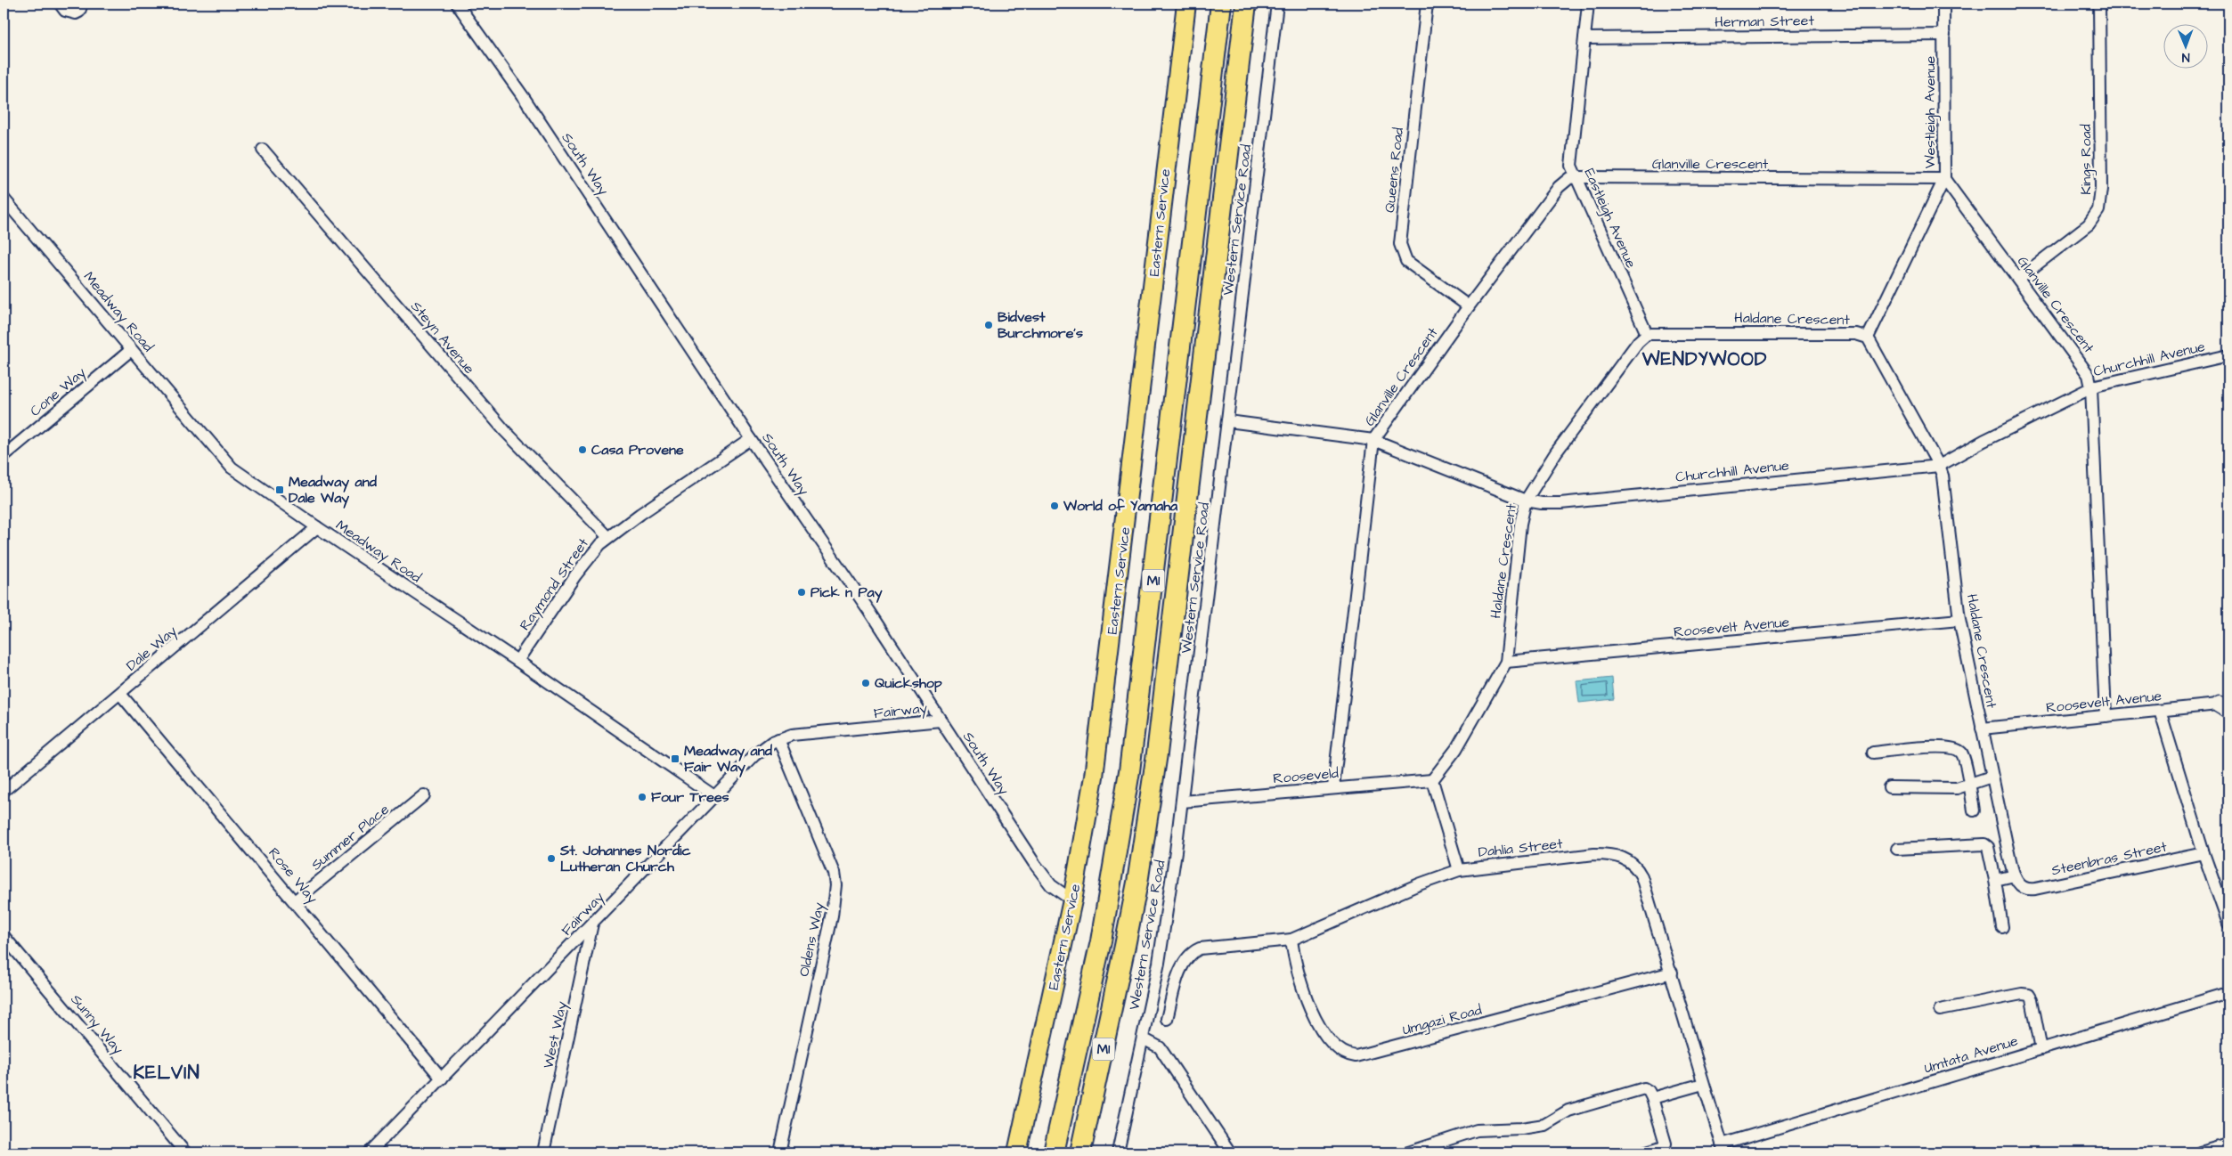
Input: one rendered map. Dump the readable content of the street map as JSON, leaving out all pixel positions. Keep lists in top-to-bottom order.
{
  "streets": {
    "highway": ["M1"],
    "main road": ["Eastern Service"],
    "street": [
      "Herman Street",
      "Westleigh Avenue",
      "Kings Road",
      "South Way",
      "Glanville Crescent",
      "Queens Road",
      "Eastleigh Avenue",
      "Western Service Road",
      "Meadway Road",
      "Haldane Crescent",
      "Steyn Avenue",
      "Churchhill Avenue",
      "Cone Way",
      "Raymond Street",
      "Roosevelt Avenue",
      "Dale Way",
      "Fairway",
      "Rooseveld",
      "Summer Place",
      "Dahlia Street",
      "Steenbras Street",
      "Rose Way",
      "Oldens Way",
      "Umgazi Road",
      "Sunny Way",
      "West Way",
      "Umtata Avenue"
    ]
  },
  "crossings": [
    ["Herman Street", "Westleigh Avenue"],
    ["Herman Street", "Eastleigh Avenue"],
    ["Westleigh Avenue", "Glanville Crescent"],
    ["Westleigh Avenue", "Haldane Crescent"],
    ["Kings Road", "Glanville Crescent"],
    ["South Way", "Eastern Service"],
    ["South Way", "Raymond Street"],
    ["South Way", "Fairway"],
    ["Glanville Crescent", "Queens Road"],
    ["Glanville Crescent", "Eastleigh Avenue"],
    ["Glanville Crescent", "Churchhill Avenue"],
    ["Glanville Crescent", "Roosevelt Avenue"],
    ["Glanville Crescent", "Rooseveld"],
    ["Eastleigh Avenue", "Haldane Crescent"],
    ["Western Service Road", "Churchhill Avenue"],
    ["Western Service Road", "Rooseveld"],
    ["Meadway Road", "Cone Way"],
    ["Meadway Road", "Raymond Street"],
    ["Meadway Road", "Dale Way"],
    ["Meadway Road", "Fairway"],
    ["Haldane Crescent", "Churchhill Avenue"],
    ["Haldane Crescent", "Roosevelt Avenue"],
    ["Haldane Crescent", "Rooseveld"],
    ["Haldane Crescent", "Steenbras Street"],
    ["Steyn Avenue", "Raymond Street"],
    ["Dale Way", "Rose Way"],
    ["Fairway", "Rose Way"],
    ["Fairway", "Oldens Way"],
    ["Fairway", "West Way"],
    ["Summer Place", "Rose Way"],
    ["Dahlia Street", "Umgazi Road"],
    ["Dahlia Street", "Umtata Avenue"]
  ],
  "districts": ["WENDYWOOD", "KELVIN"],
  "places": {
    "other": [
      "Bidvest Burchmore's",
      "Casa Provene",
      "World of Yamaha",
      "Pick n Pay",
      "Quickshop",
      "Four Trees",
      "St. Johannes Nordic Lutheran Church"
    ],
    "transit": ["Meadway and Dale Way", "Meadway and Fair Way"]
  },
  "north": "bottom"
}
